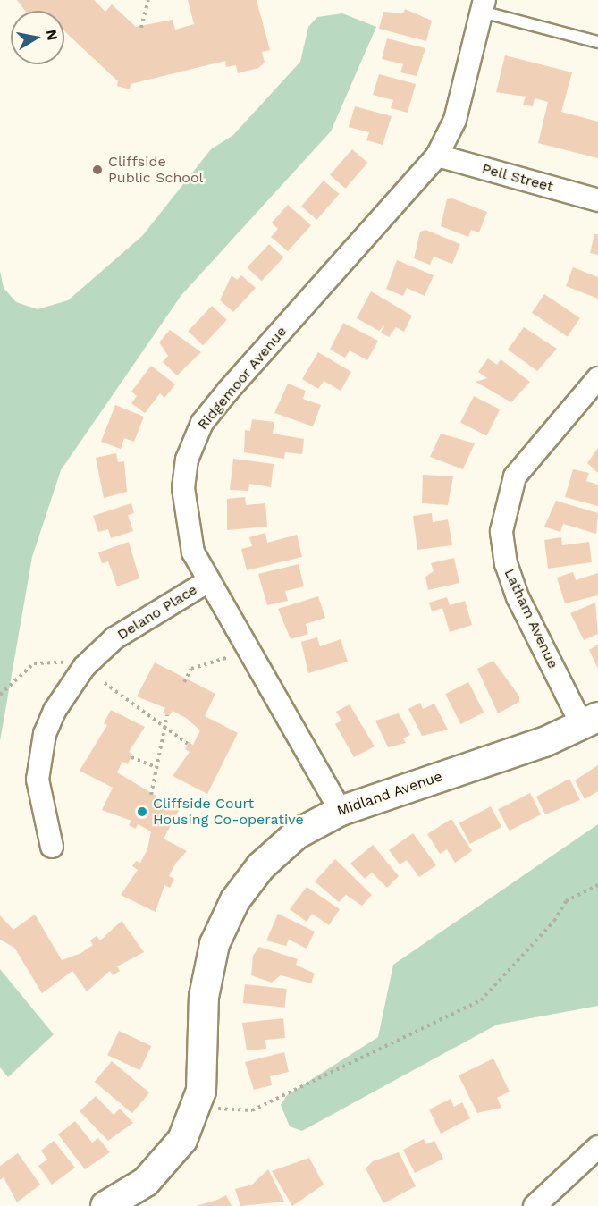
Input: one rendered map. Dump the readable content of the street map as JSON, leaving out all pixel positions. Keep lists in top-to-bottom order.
{
  "streets": {
    "street": [
      "Pell Street",
      "Ridgemoor Avenue",
      "Delano Place",
      "Latham Avenue",
      "Midland Avenue"
    ]
  },
  "crossings": [
    ["Pell Street", "Ridgemoor Avenue"],
    ["Ridgemoor Avenue", "Delano Place"],
    ["Ridgemoor Avenue", "Midland Avenue"],
    ["Latham Avenue", "Midland Avenue"]
  ],
  "places": ["Cliffside Public School", "Cliffside Court Housing Co-operative"],
  "north": "right"
}
